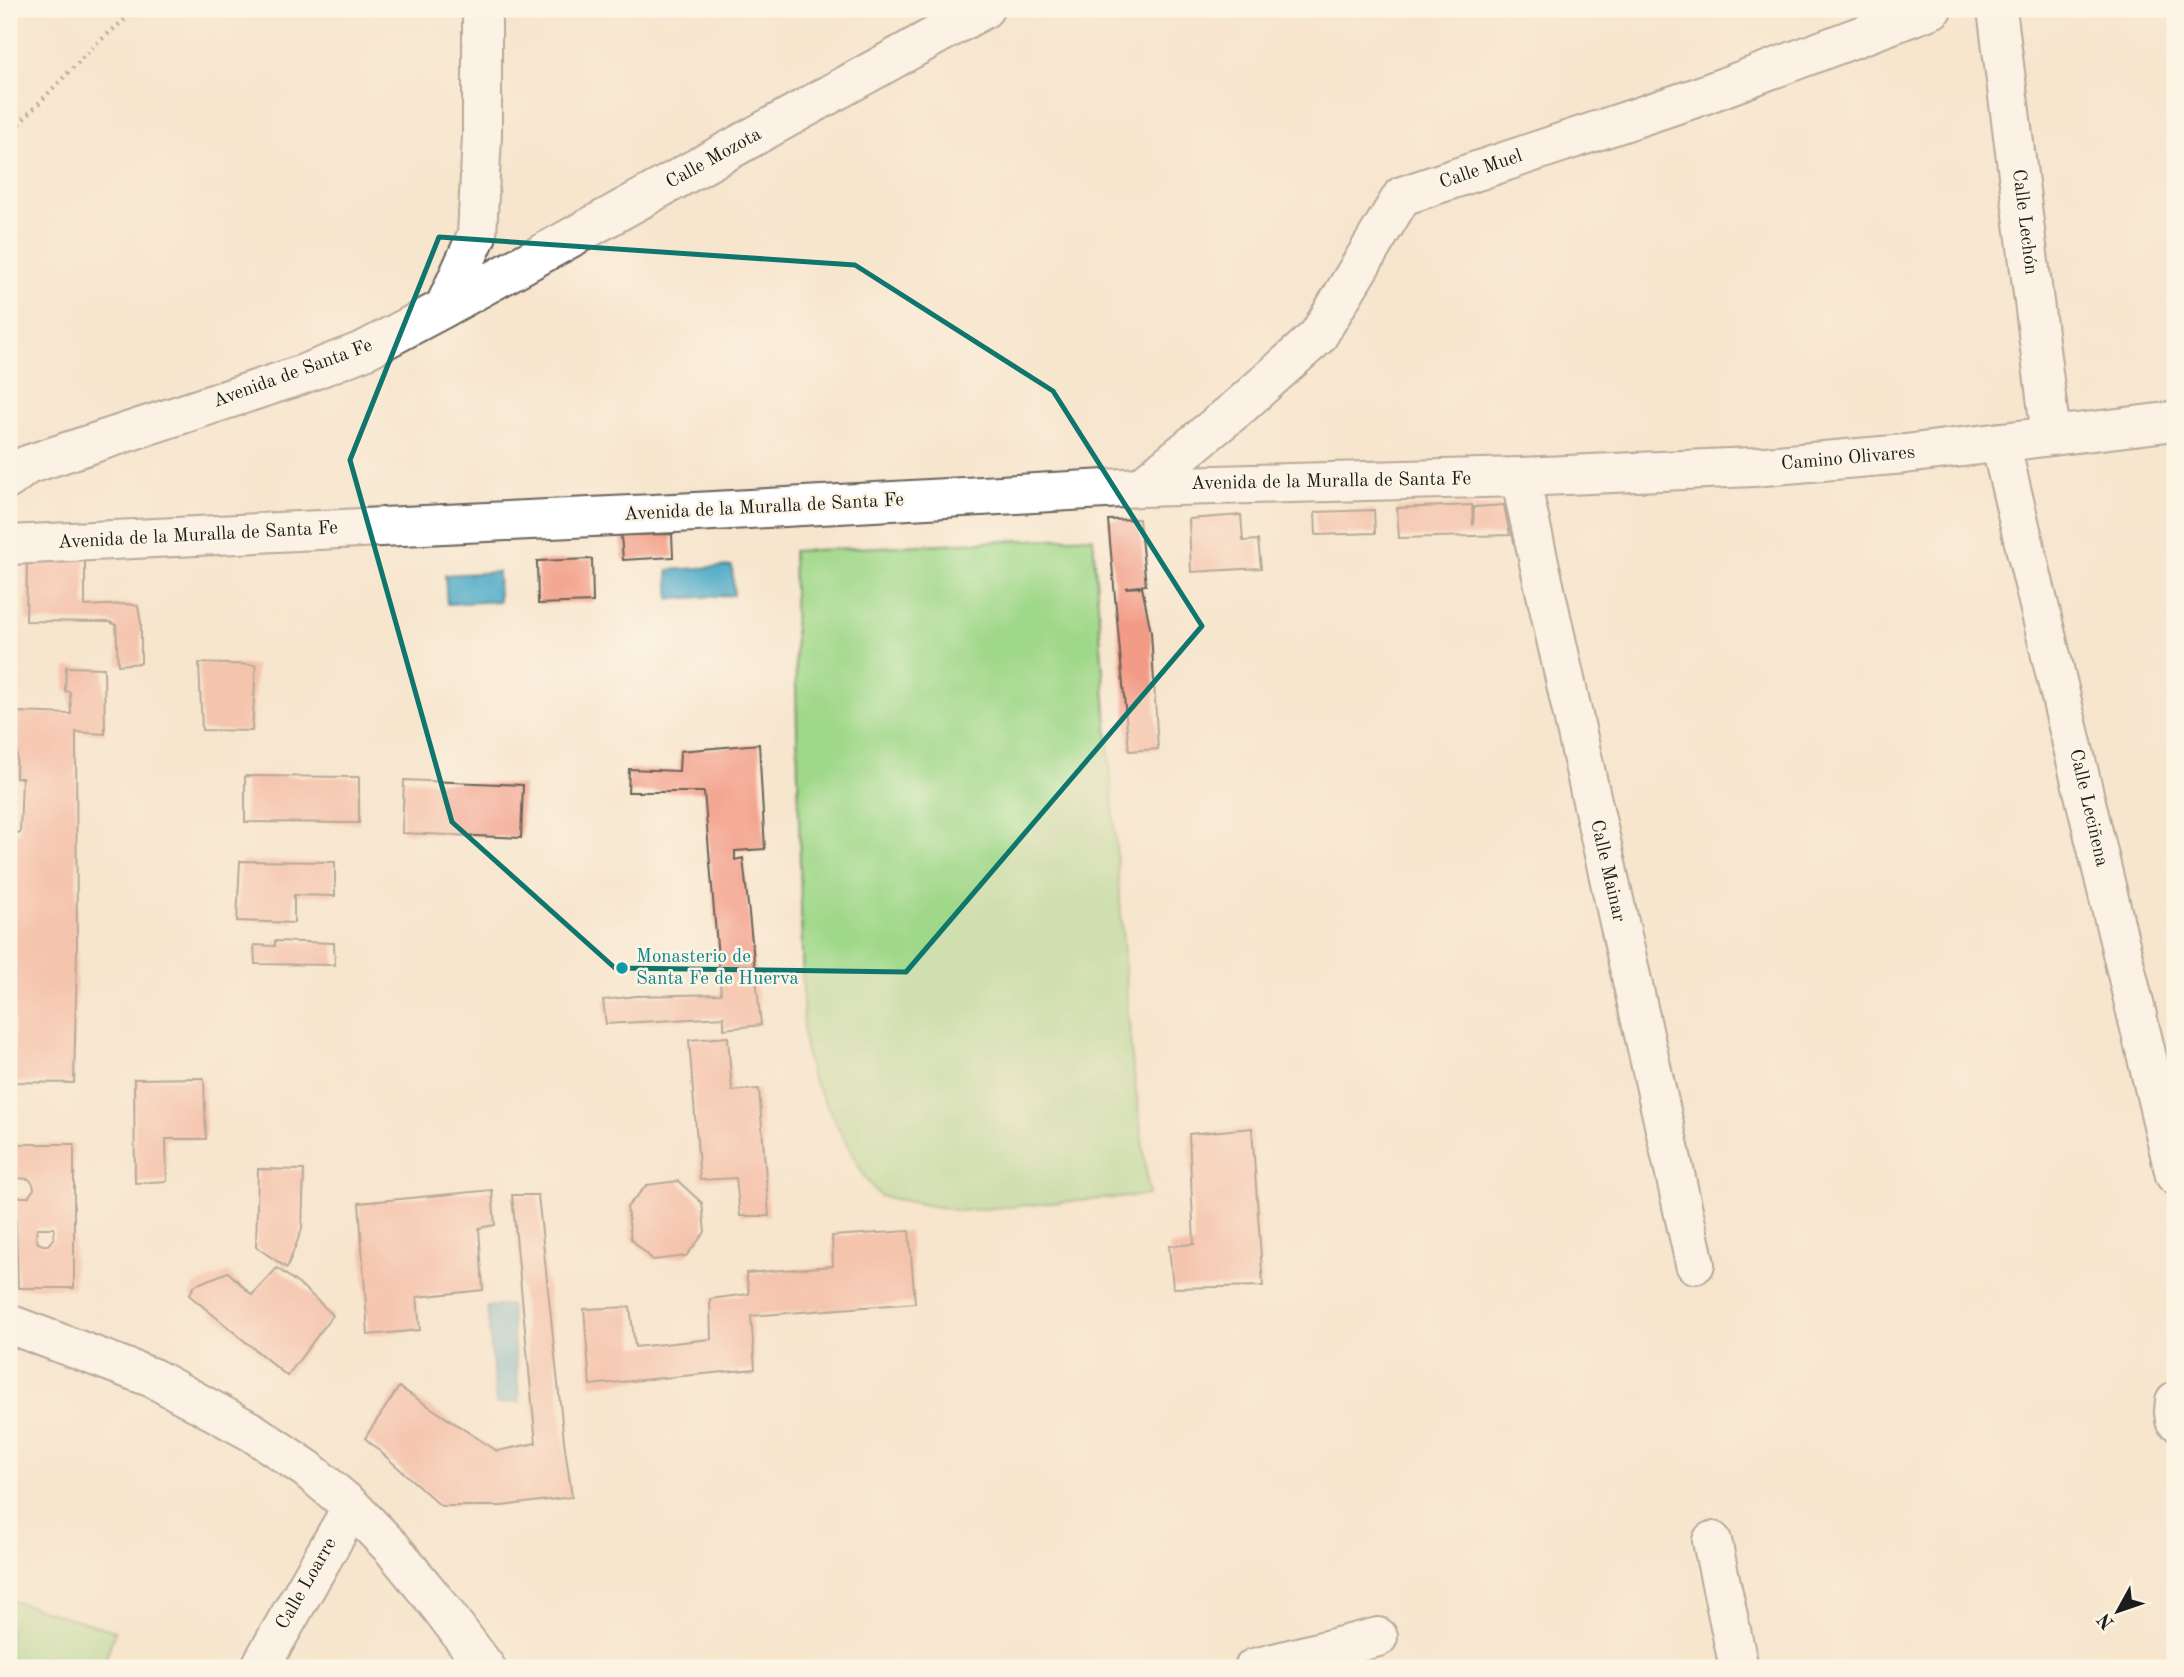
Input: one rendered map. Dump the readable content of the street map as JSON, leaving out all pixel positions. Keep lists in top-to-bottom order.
{
  "streets": {
    "street": [
      "Calle Mozota",
      "Calle Muel",
      "Calle Lechón",
      "Avenida de Santa Fe",
      "Camino Olivares",
      "Avenida de la Muralla de Santa Fe",
      "Calle Leciñena",
      "Calle Mainar",
      "Calle Loarre"
    ]
  },
  "crossings": [
    ["Calle Mozota", "Avenida de Santa Fe"],
    ["Calle Muel", "Avenida de la Muralla de Santa Fe"],
    ["Calle Lechón", "Camino Olivares"],
    ["Camino Olivares", "Avenida de la Muralla de Santa Fe"],
    ["Camino Olivares", "Calle Leciñena"],
    ["Camino Olivares", "Calle Mainar"],
    ["Avenida de la Muralla de Santa Fe", "Calle Mainar"]
  ],
  "places": ["Monasterio de Santa Fe de Huerva"],
  "north": "bottom left"
}
